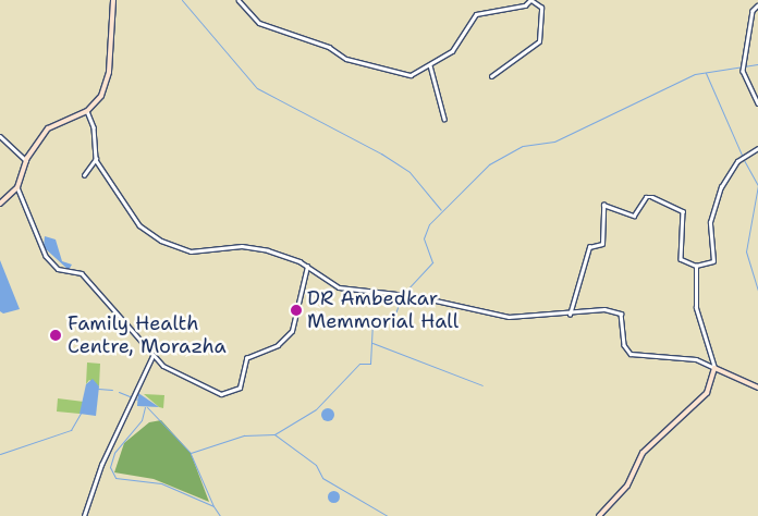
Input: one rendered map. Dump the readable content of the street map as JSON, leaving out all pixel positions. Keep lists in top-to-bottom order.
{
  "places": ["DR Ambedkar Memmorial Hall", "Family Health Centre, Morazha"]
}
